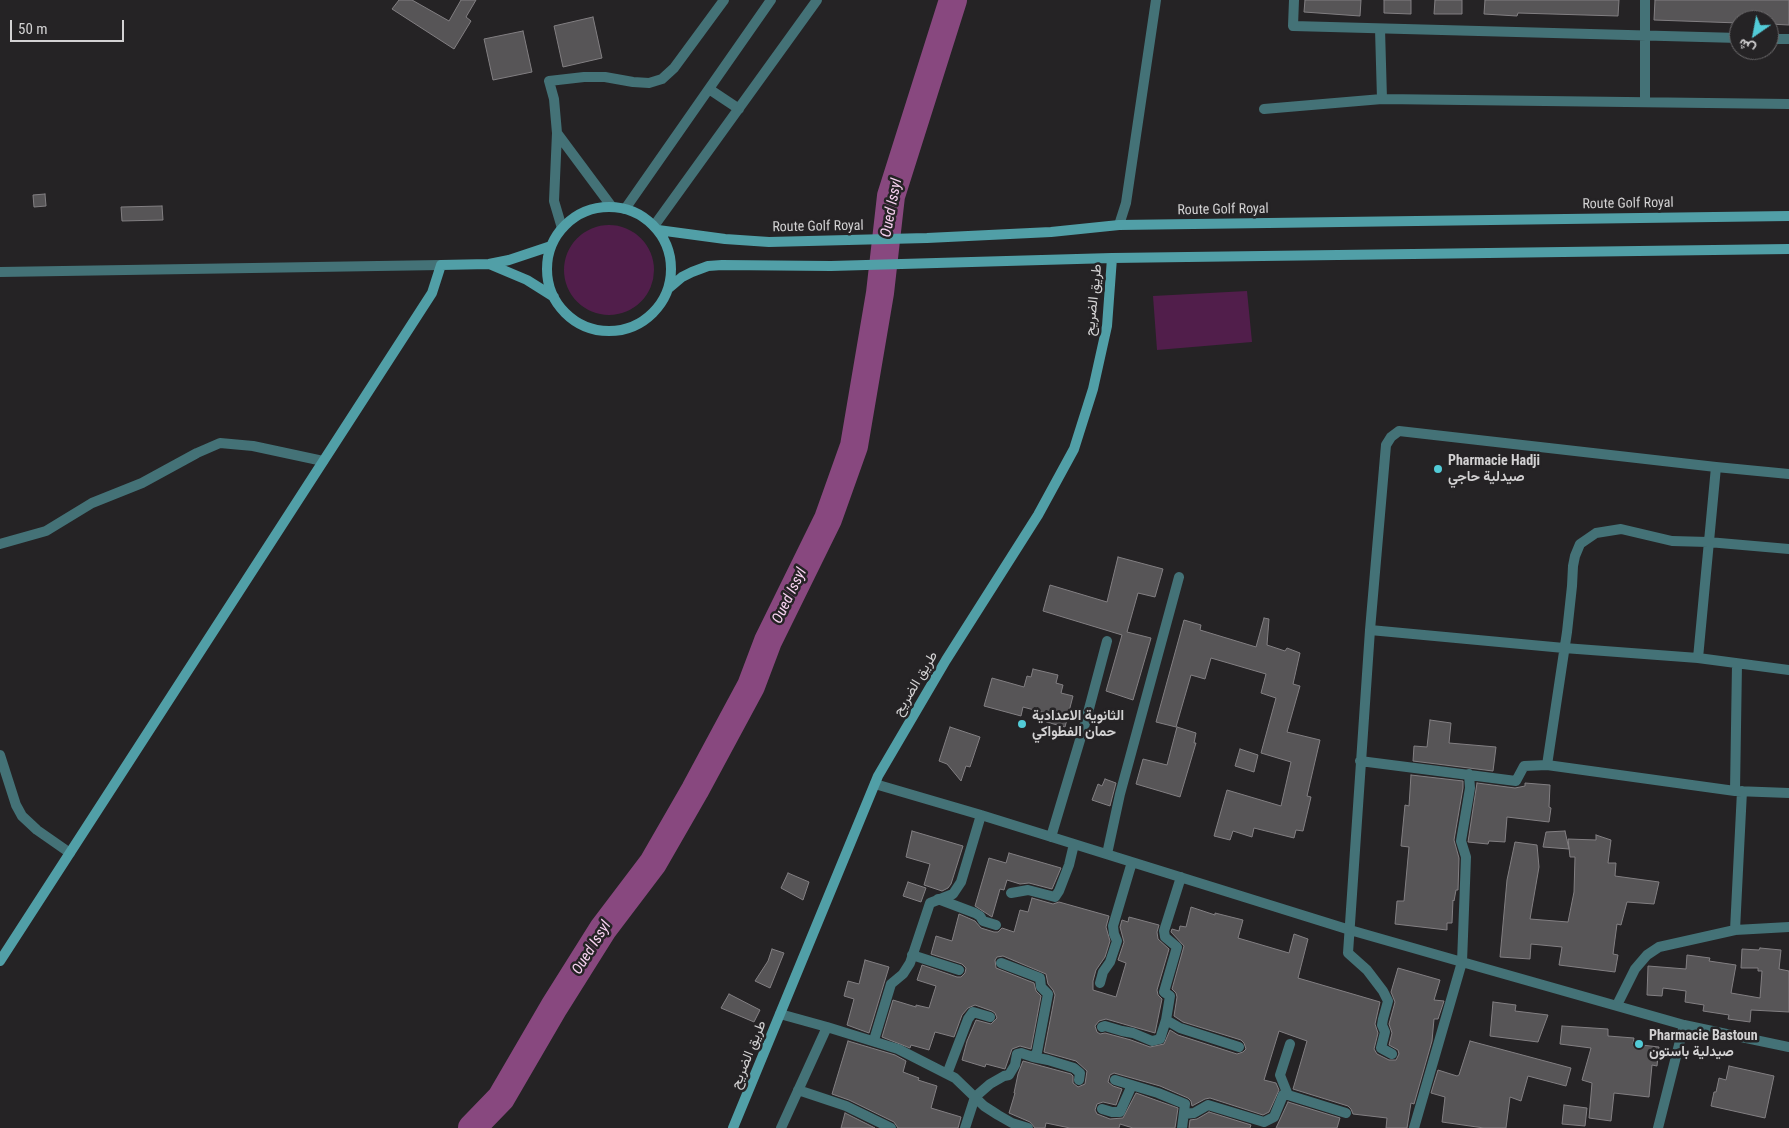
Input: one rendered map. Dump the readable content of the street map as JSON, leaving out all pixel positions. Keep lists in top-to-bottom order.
{
  "streets": {
    "street": ["Route Golf Royal", "طريق الضريح"]
  },
  "water": ["Oued Issyl"],
  "places": ["Pharmacie Hadji صيدلية حاجي", "الثانوية الاعدادية حمان الفطواكي", "Pharmacie Bastoun صيدلية باستون"],
  "scale_bar": "50 m",
  "north": "bottom left"
}
